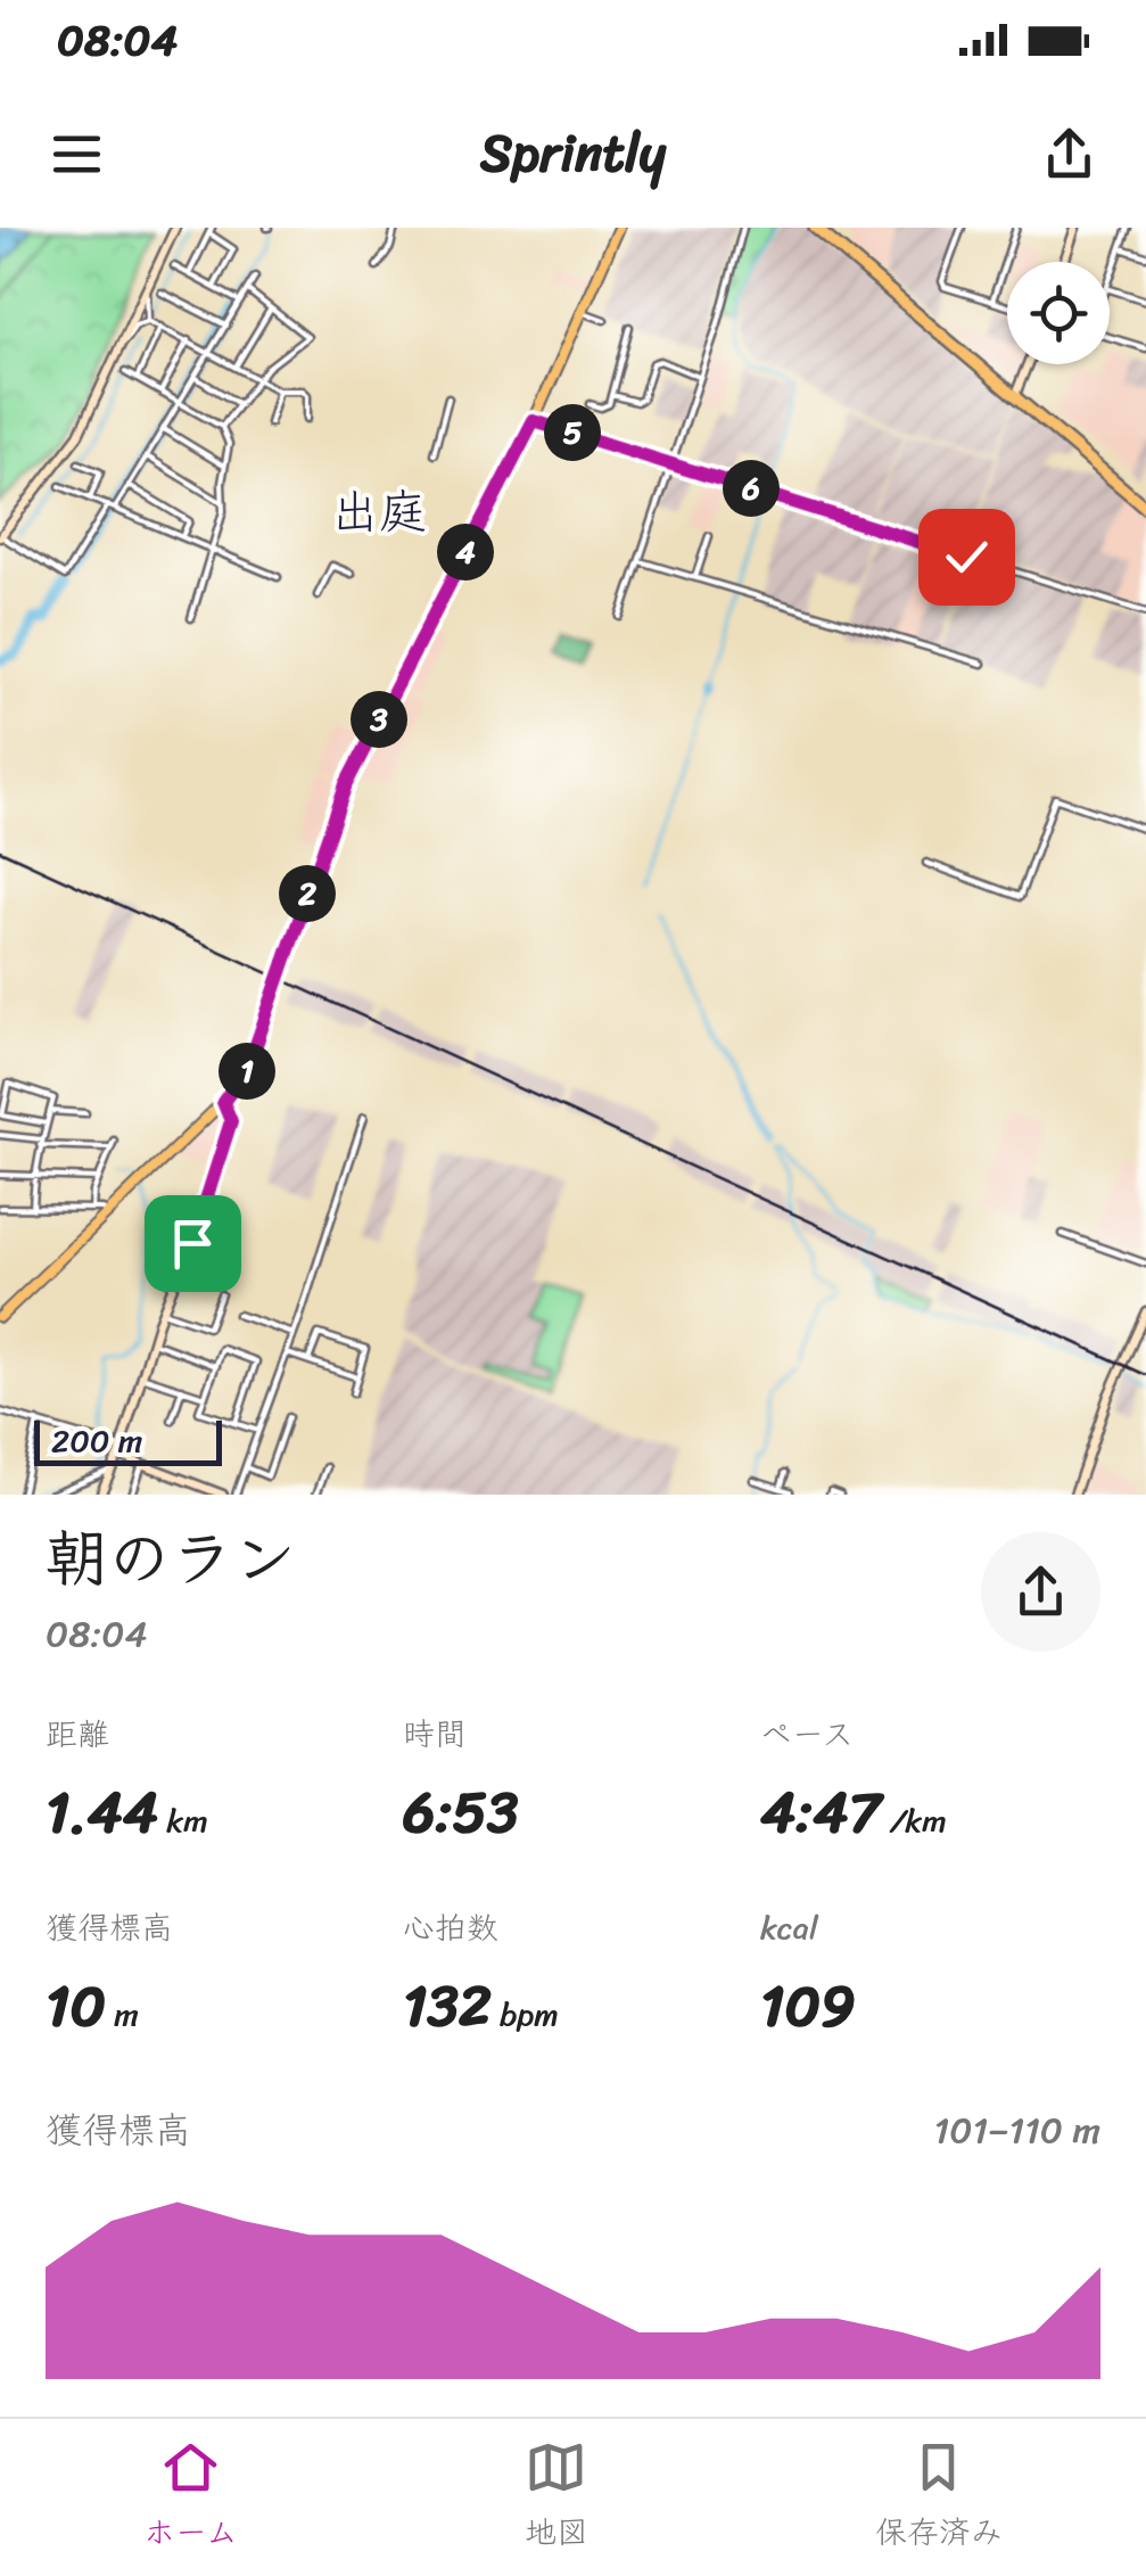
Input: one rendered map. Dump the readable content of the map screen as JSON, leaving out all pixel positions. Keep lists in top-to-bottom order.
{
  "districts": ["出庭"],
  "scale_bar": "200 m",
  "page": {
    "status": "08:04",
    "header": "Sprintly",
    "pins": [
      "5",
      "6",
      "4",
      "3",
      "2",
      "1"
    ],
    "scale": "200 m",
    "heading": ["朝のラン", "08:04"],
    "stats": [
      ["距離", "1.44 km"],
      ["時間", "6:53"],
      ["ペース", "4:47 /km"],
      ["獲得標高", "10 m"],
      ["心拍数", "132 bpm"],
      ["kcal", "109"]
    ],
    "chart": ["獲得標高", "101–110 m"],
    "tabs": ["ホーム", "地図", "保存済み"]
  }
}
